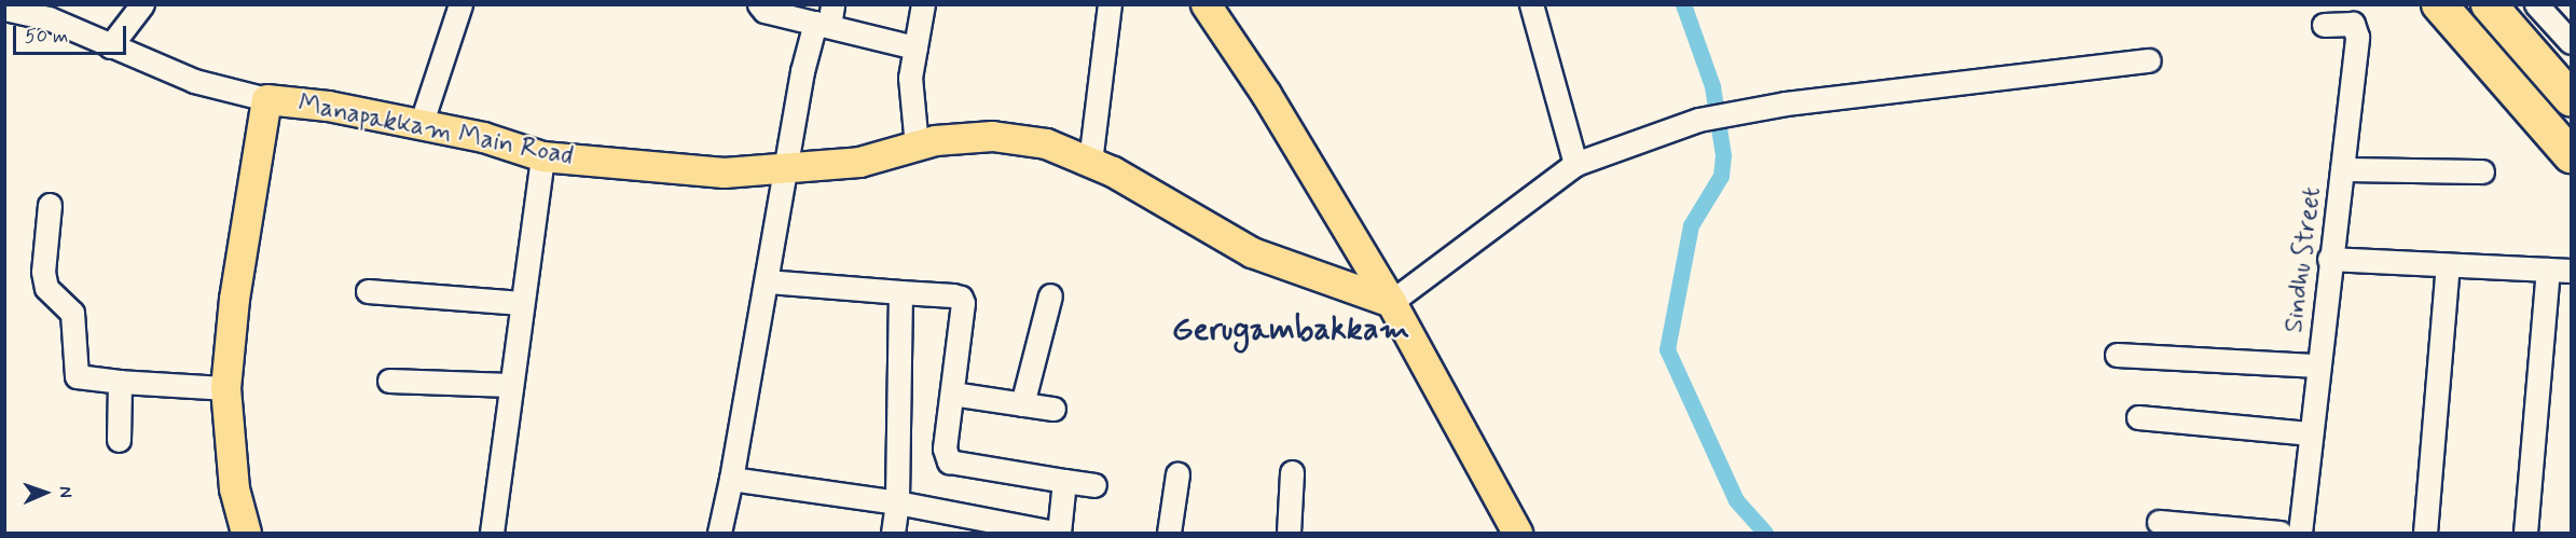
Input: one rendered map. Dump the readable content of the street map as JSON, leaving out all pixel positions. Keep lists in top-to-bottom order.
{
  "streets": {
    "main road": ["Manapakkam Main Road"],
    "street": ["Sindhu Street"]
  },
  "districts": ["Gerugambakkam"],
  "scale_bar": "50 m",
  "north": "right"
}
